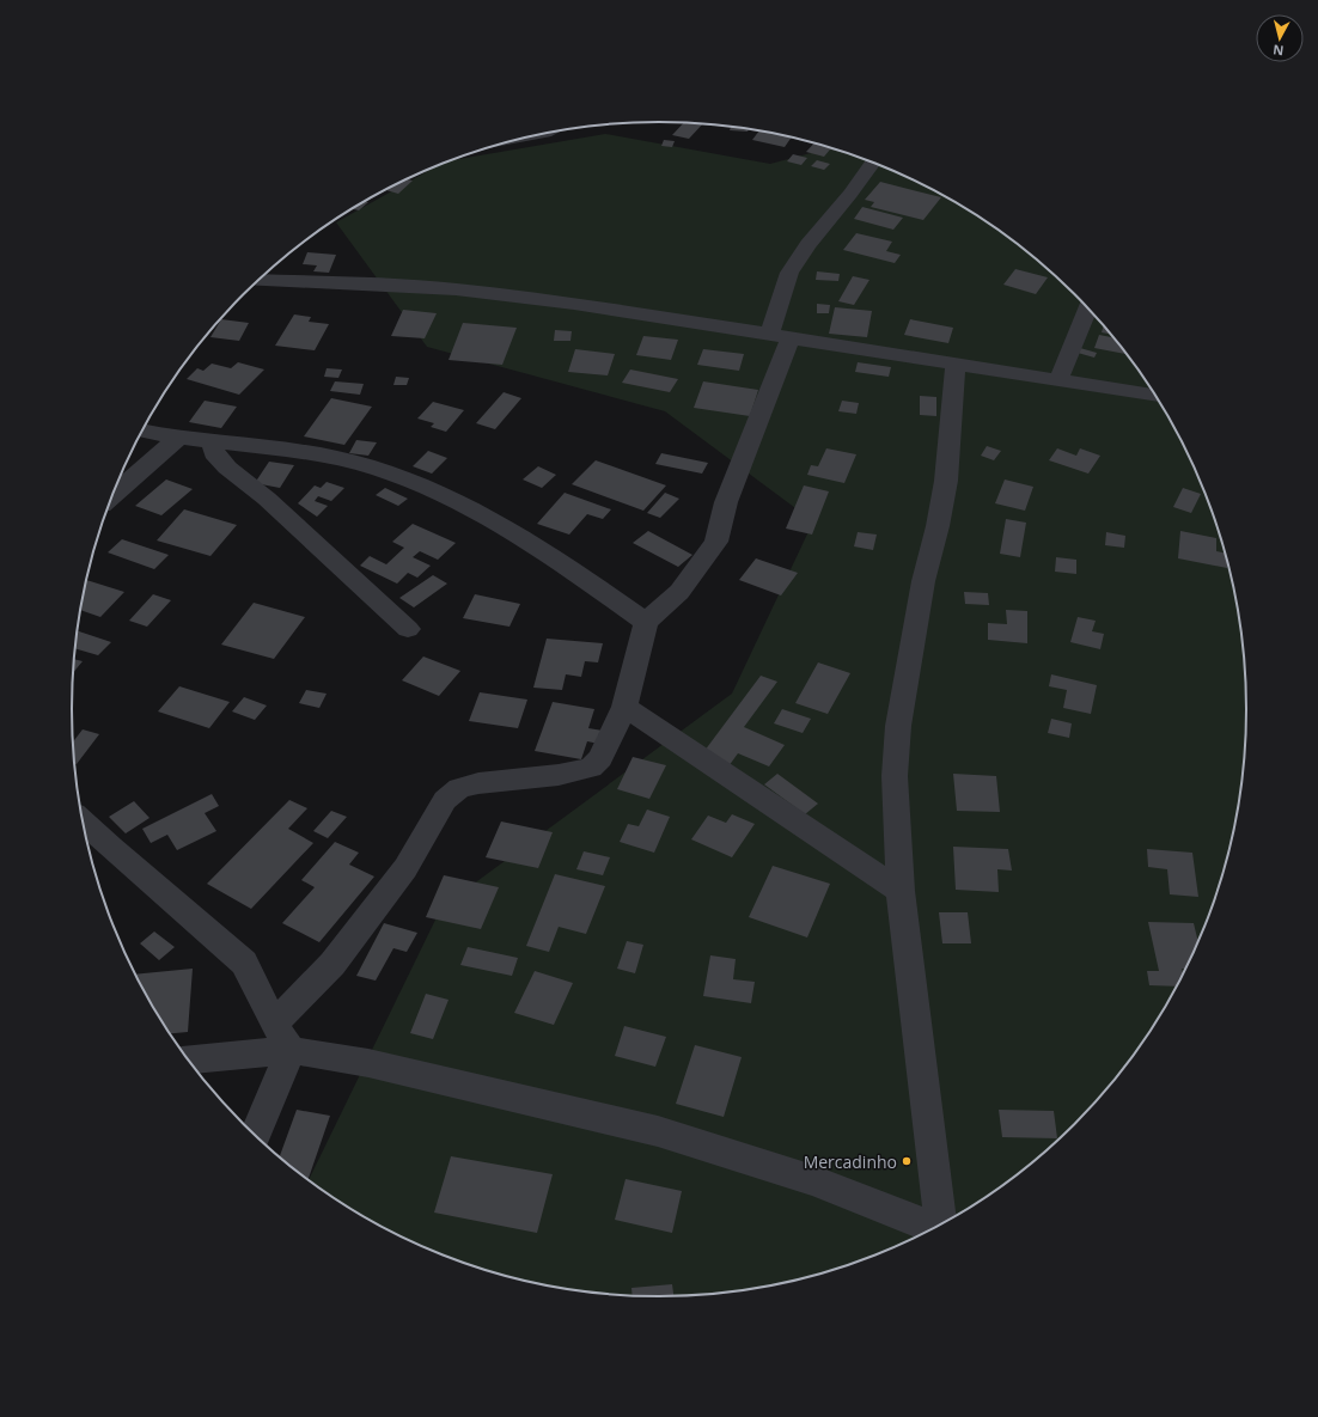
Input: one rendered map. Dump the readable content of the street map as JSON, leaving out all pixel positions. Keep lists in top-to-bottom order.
{
  "places": ["Mercadinho"],
  "north": "bottom"
}
